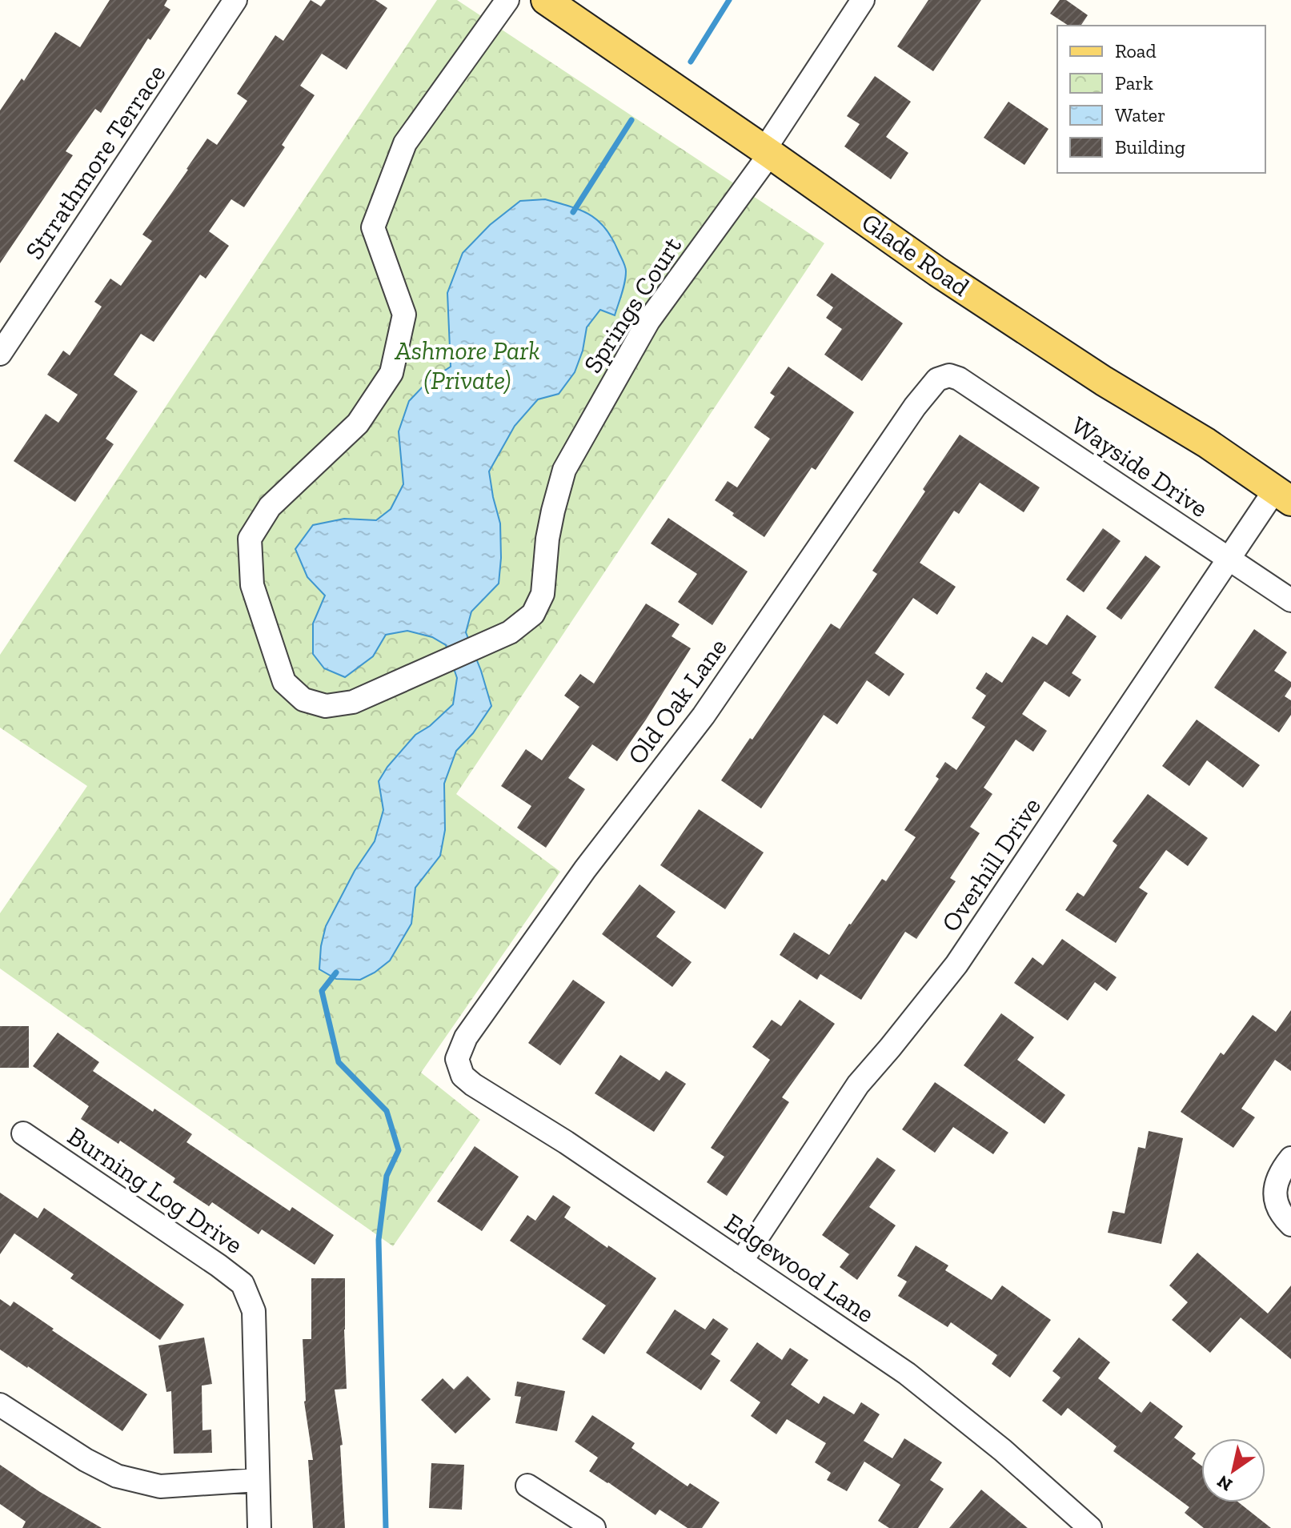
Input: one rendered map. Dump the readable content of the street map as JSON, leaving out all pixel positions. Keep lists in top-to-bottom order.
{
  "streets": {
    "main road": ["Glade Road"],
    "street": [
      "Strrathmore Terrace",
      "Springs Court",
      "Wayside Drive",
      "Old Oak Lane",
      "Overhill Drive",
      "Burning Log Drive",
      "Edgewood Lane"
    ]
  },
  "crossings": [
    ["Glade Road", "Springs Court"],
    ["Glade Road", "Overhill Drive"],
    ["Wayside Drive", "Old Oak Lane"],
    ["Wayside Drive", "Overhill Drive"],
    ["Old Oak Lane", "Edgewood Lane"],
    ["Overhill Drive", "Edgewood Lane"]
  ],
  "parks": ["Ashmore Park (Private)"],
  "legend": [
    "Road",
    "Park",
    "Water",
    "Building"
  ],
  "north": "bottom left"
}
